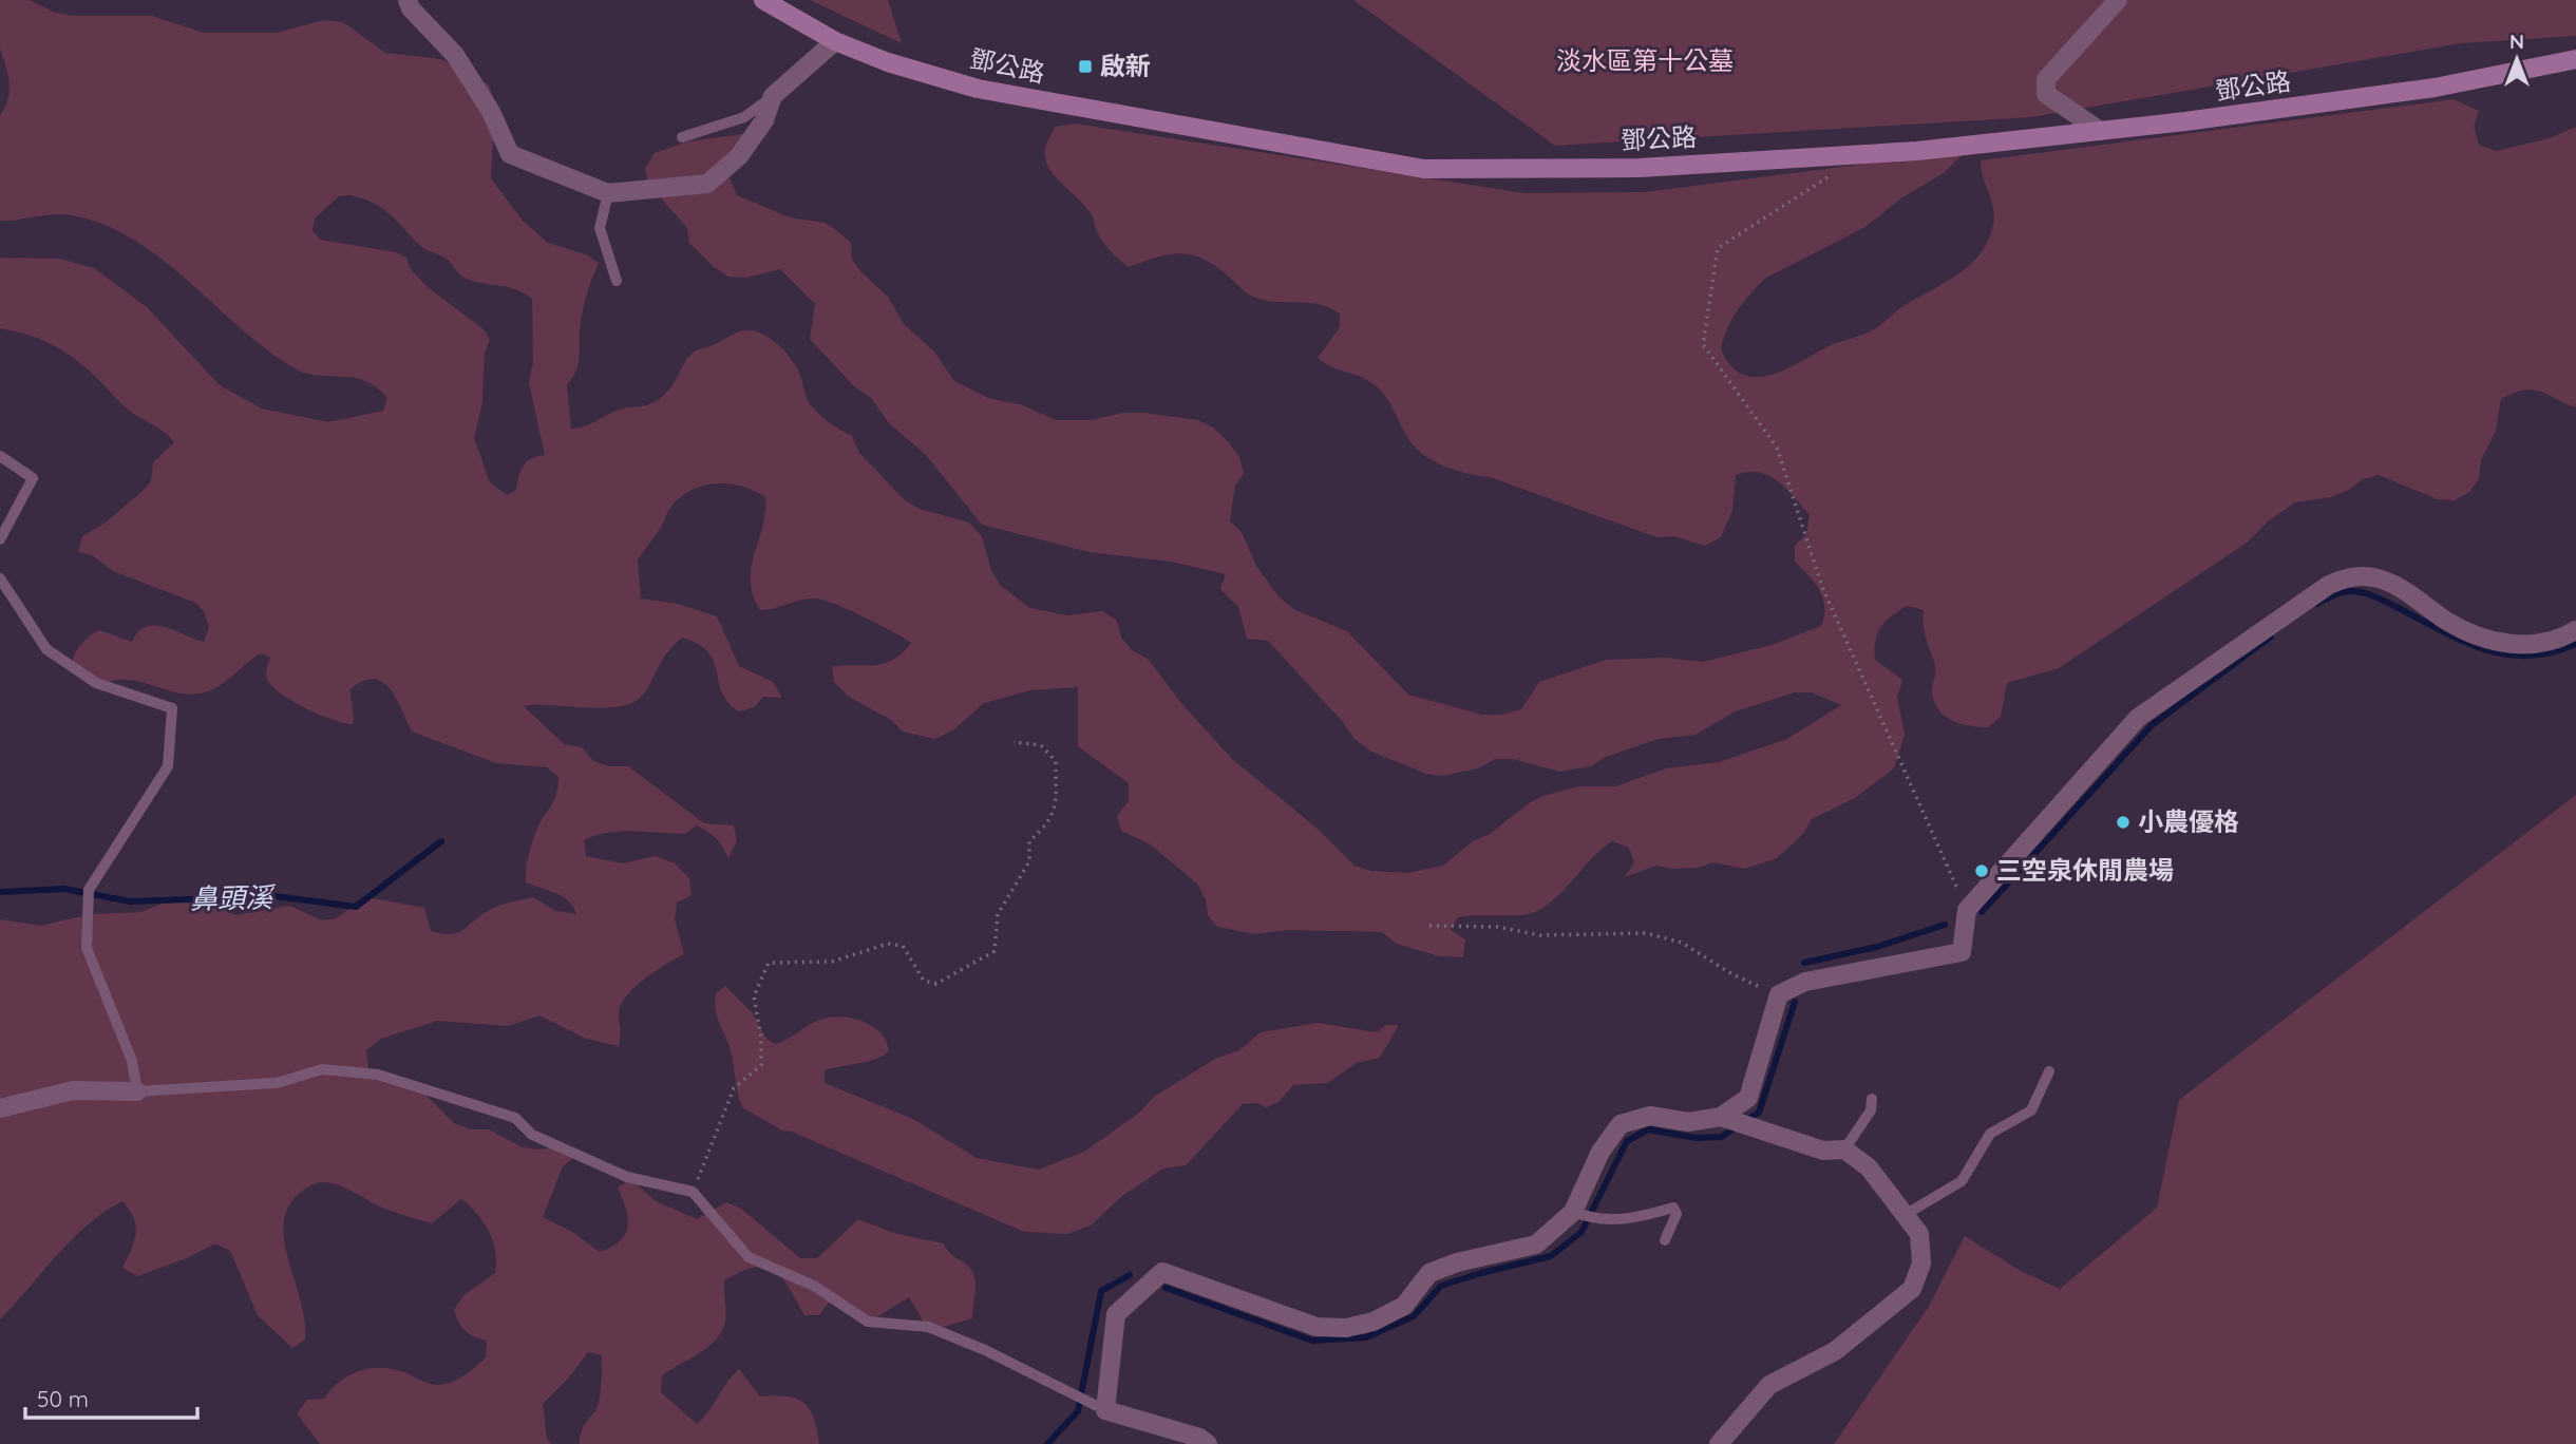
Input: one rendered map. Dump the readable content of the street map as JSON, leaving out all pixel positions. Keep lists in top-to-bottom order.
{
  "streets": {
    "street": ["鄧公路"]
  },
  "water": ["鼻頭溪"],
  "parks": ["淡水區第十公墓"],
  "places": {
    "transit": ["啟新"],
    "other": ["小農優格", "三空泉休閒農場"]
  },
  "scale_bar": "50 m",
  "north": "top"
}
